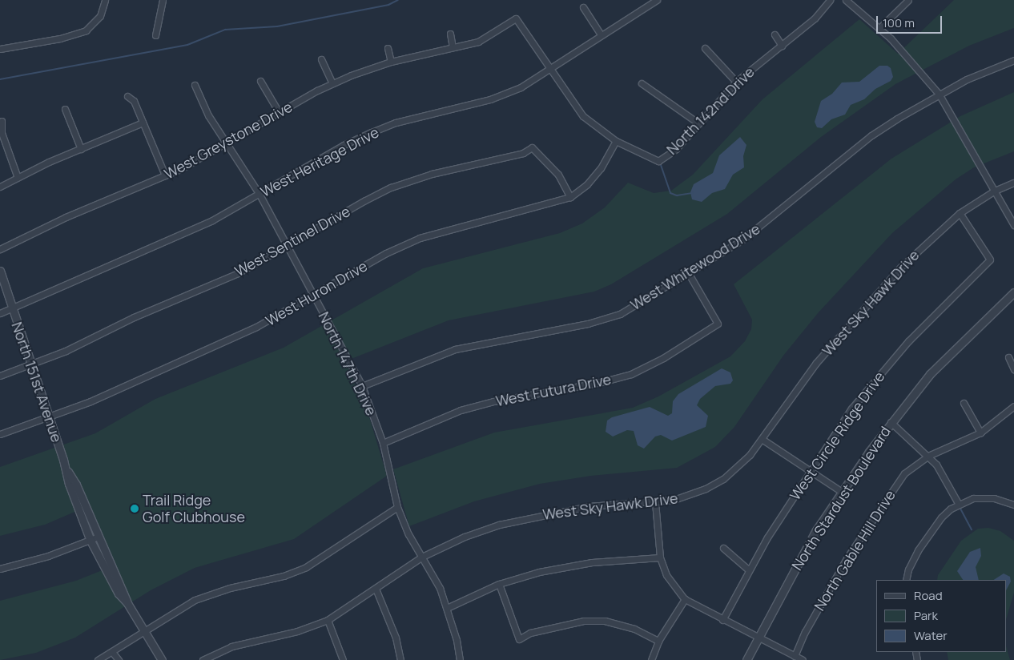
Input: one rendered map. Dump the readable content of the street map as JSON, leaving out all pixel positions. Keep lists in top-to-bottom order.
{
  "streets": {
    "street": [
      "North 142nd Drive",
      "West Greystone Drive",
      "West Heritage Drive",
      "West Sentinel Drive",
      "West Whitewood Drive",
      "West Huron Drive",
      "West Sky Hawk Drive",
      "North 147th Drive",
      "North 151st Avenue",
      "West Futura Drive",
      "West Circle Ridge Drive",
      "North Stardust Boulevard",
      "North Gable Hill Drive"
    ]
  },
  "crossings": [
    ["North 142nd Drive", "West Huron Drive"],
    ["West Greystone Drive", "West Heritage Drive"],
    ["West Greystone Drive", "North 147th Drive"],
    ["West Heritage Drive", "North 147th Drive"],
    ["West Heritage Drive", "North 151st Avenue"],
    ["West Sentinel Drive", "West Huron Drive"],
    ["West Sentinel Drive", "North 147th Drive"],
    ["West Sentinel Drive", "North 151st Avenue"],
    ["West Whitewood Drive", "North 147th Drive"],
    ["West Whitewood Drive", "West Futura Drive"],
    ["West Huron Drive", "North 147th Drive"],
    ["West Huron Drive", "North 151st Avenue"],
    ["West Sky Hawk Drive", "North 147th Drive"],
    ["West Sky Hawk Drive", "West Circle Ridge Drive"],
    ["North 147th Drive", "West Futura Drive"]
  ],
  "places": ["Trail Ridge Golf Clubhouse"],
  "legend": ["Road", "Park", "Water"],
  "scale_bar": "100 m"
}
